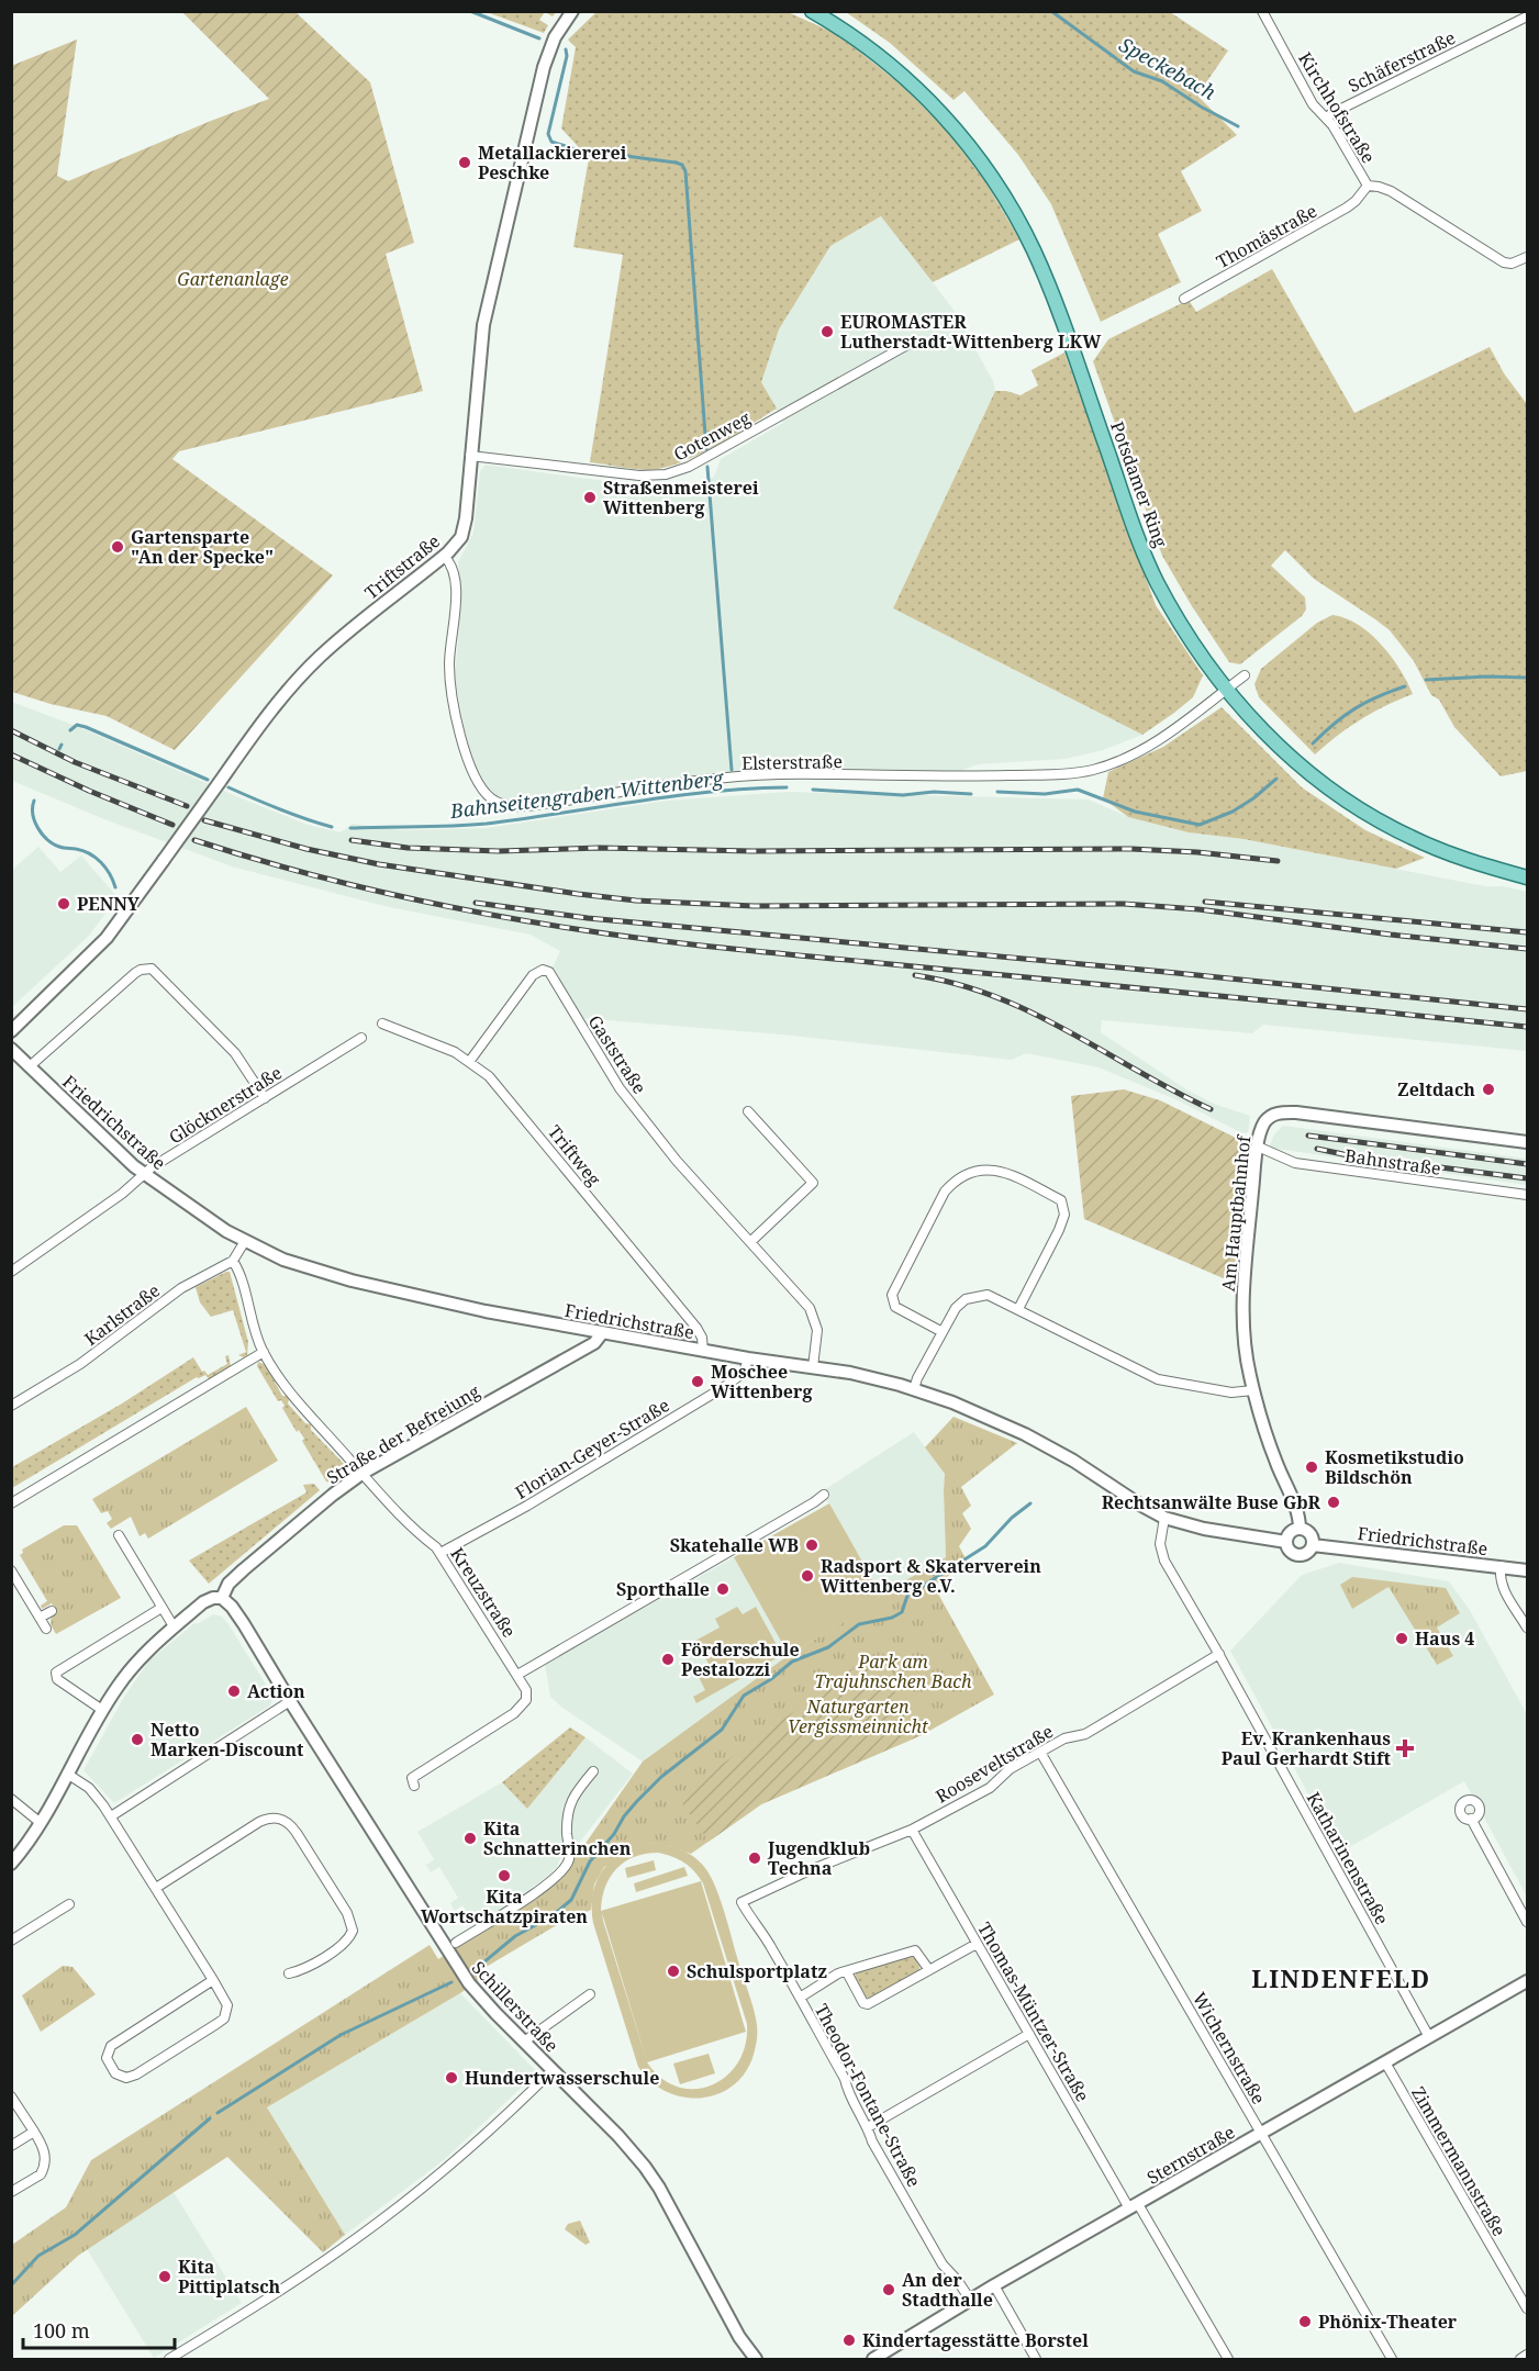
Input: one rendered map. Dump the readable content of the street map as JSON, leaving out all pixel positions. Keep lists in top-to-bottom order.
{
  "streets": {
    "main road": ["Potsdamer Ring"],
    "street": [
      "Schäferstraße",
      "Kirchhofstraße",
      "Thomästraße",
      "Gotenweg",
      "Triftstraße",
      "Elsterstraße",
      "Gaststraße",
      "Glöcknerstraße",
      "Friedrichstraße",
      "Triftweg",
      "Bahnstraße",
      "Am Hauptbahnhof",
      "Karlstraße",
      "Straße der Befreiung",
      "Florian-Geyer-Straße",
      "Kreuzstraße",
      "Rooseveltstraße",
      "Katharinenstraße",
      "Schillerstraße",
      "Thomas-Müntzer-Straße",
      "Wichernstraße",
      "Theodor-Fontane-Straße",
      "Sternstraße",
      "Zimmermannstraße"
    ]
  },
  "crossings": [
    ["Schäferstraße", "Kirchhofstraße"],
    ["Kirchhofstraße", "Thomästraße"],
    ["Gotenweg", "Triftstraße"],
    ["Potsdamer Ring", "Elsterstraße"],
    ["Triftstraße", "Elsterstraße"],
    ["Gaststraße", "Friedrichstraße"],
    ["Gaststraße", "Triftweg"],
    ["Glöcknerstraße", "Friedrichstraße"],
    ["Friedrichstraße", "Triftweg"],
    ["Friedrichstraße", "Am Hauptbahnhof"],
    ["Friedrichstraße", "Straße der Befreiung"],
    ["Friedrichstraße", "Florian-Geyer-Straße"],
    ["Friedrichstraße", "Katharinenstraße"],
    ["Bahnstraße", "Am Hauptbahnhof"],
    ["Karlstraße", "Kreuzstraße"],
    ["Straße der Befreiung", "Kreuzstraße"],
    ["Straße der Befreiung", "Schillerstraße"],
    ["Florian-Geyer-Straße", "Kreuzstraße"],
    ["Rooseveltstraße", "Katharinenstraße"],
    ["Rooseveltstraße", "Thomas-Müntzer-Straße"],
    ["Rooseveltstraße", "Wichernstraße"],
    ["Rooseveltstraße", "Theodor-Fontane-Straße"],
    ["Katharinenstraße", "Sternstraße"],
    ["Thomas-Müntzer-Straße", "Sternstraße"],
    ["Wichernstraße", "Sternstraße"],
    ["Theodor-Fontane-Straße", "Sternstraße"],
    ["Sternstraße", "Zimmermannstraße"]
  ],
  "districts": ["LINDENFELD"],
  "water": ["Speckebach", "Bahnseitengraben Wittenberg"],
  "parks": ["Gartenanlage", "Park am Trajuhnschen Bach", "Naturgarten Vergissmeinnicht"],
  "places": {
    "other": [
      "Metallackiererei Peschke",
      "EUROMASTER Lutherstadt-Wittenberg LKW",
      "Straßenmeisterei Wittenberg",
      "Gartensparte \"An der Specke\"",
      "PENNY",
      "Zeltdach",
      "Moschee Wittenberg",
      "Kosmetikstudio Bildschön",
      "Rechtsanwälte Buse GbR",
      "Skatehalle WB",
      "Radsport & Skaterverein Wittenberg e.V.",
      "Sporthalle",
      "Haus 4",
      "Förderschule Pestalozzi",
      "Action",
      "Netto Marken-Discount",
      "Kita Schnatterinchen",
      "Jugendklub Techna",
      "Kita Wortschatzpiraten",
      "Schulsportplatz",
      "Hundertwasserschule",
      "Kita Pittiplatsch",
      "An der Stadthalle",
      "Phönix-Theater",
      "Kindertagesstätte Borstel"
    ],
    "health": ["Ev. Krankenhaus Paul Gerhardt Stift"]
  },
  "scale_bar": "100 m"
}
